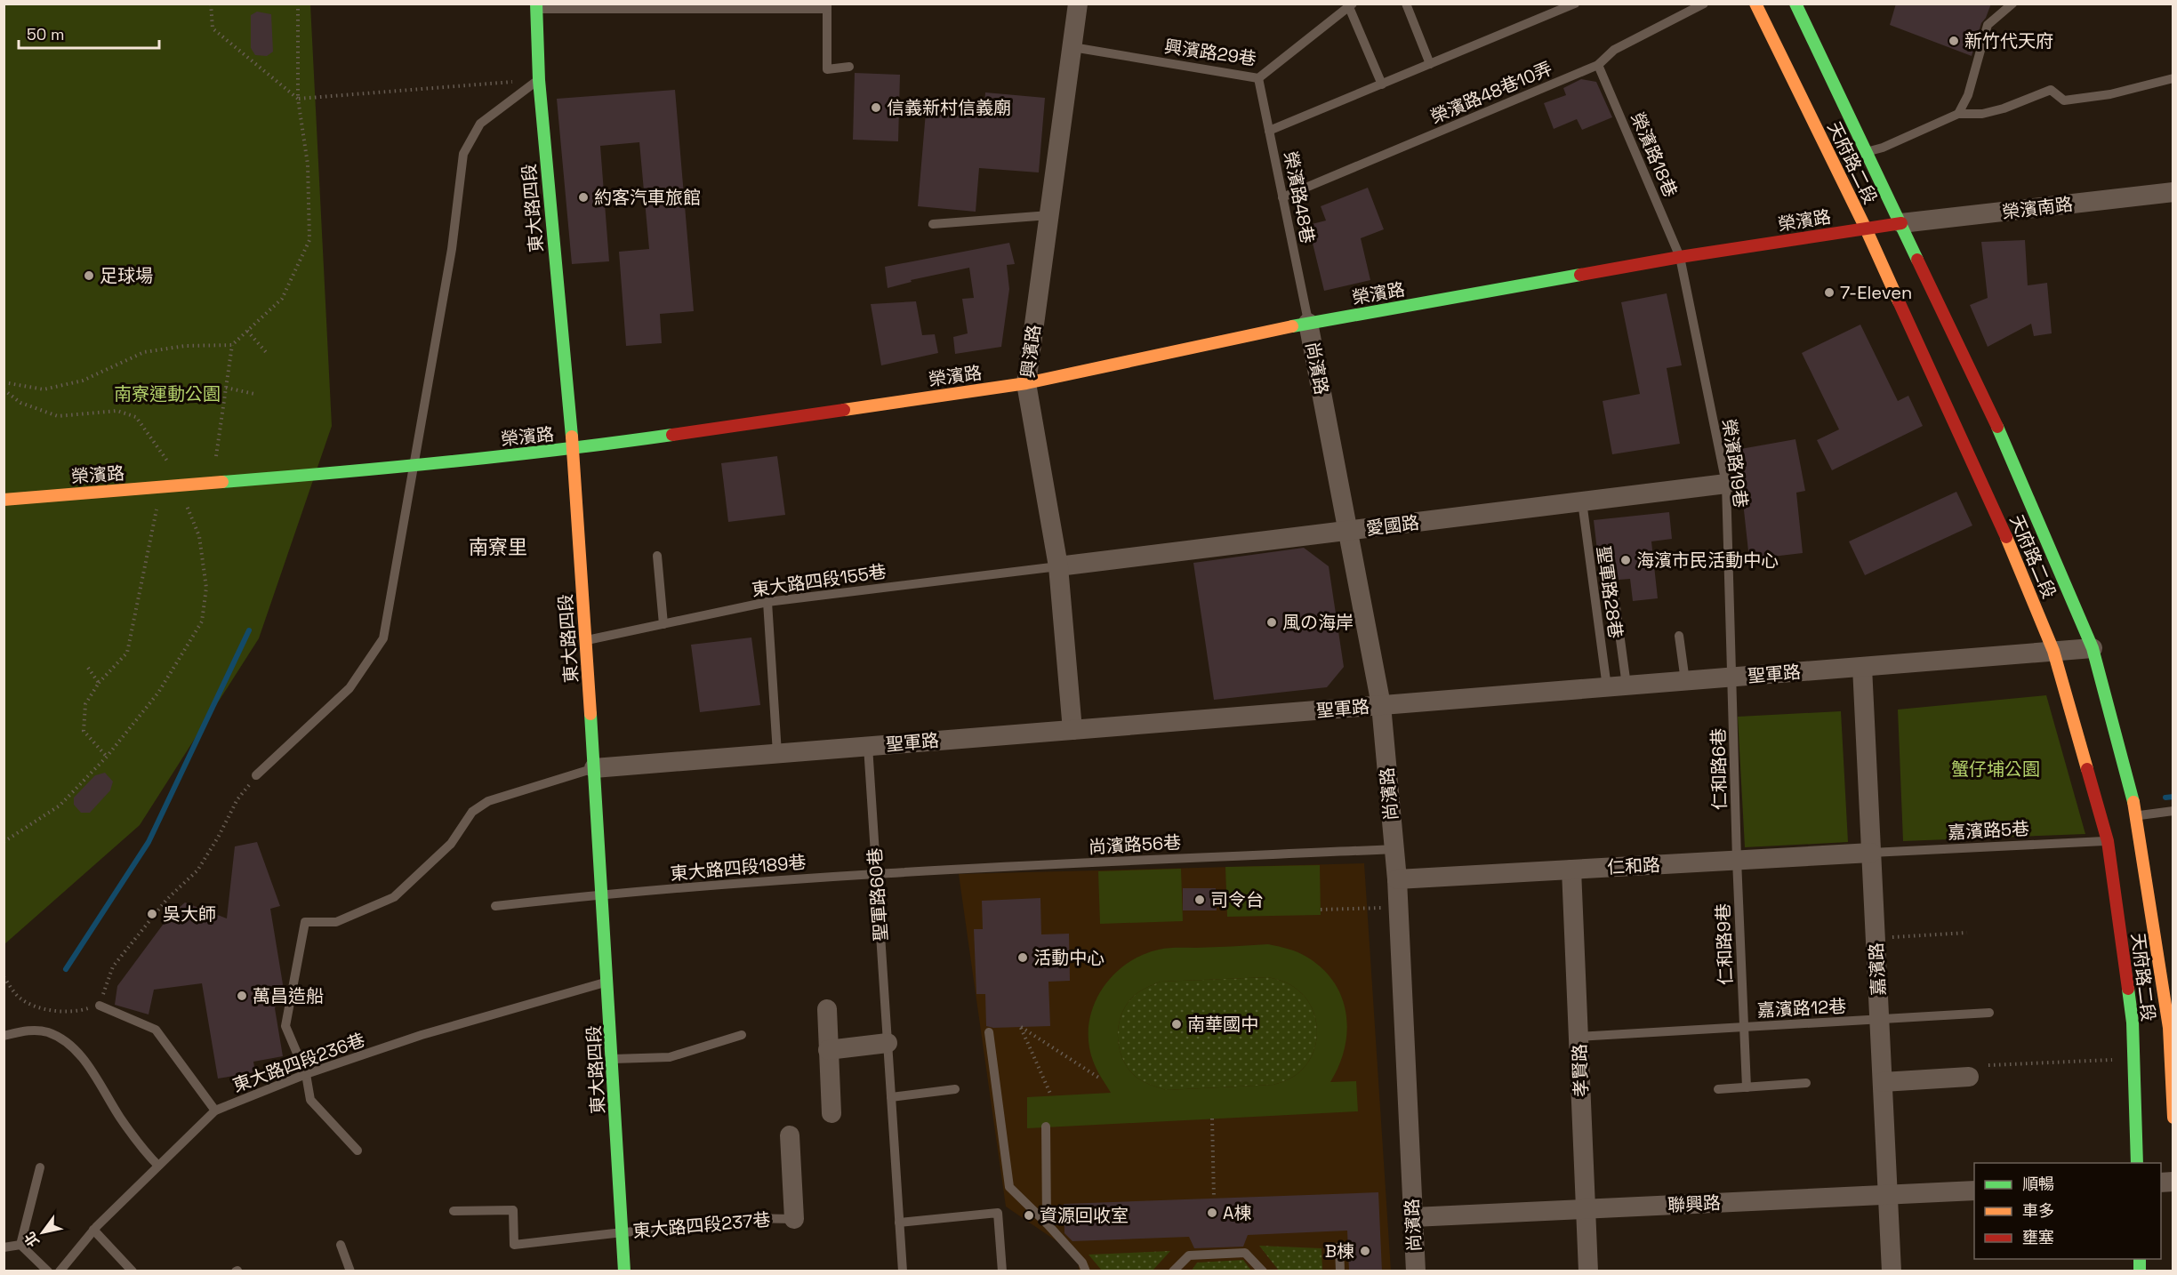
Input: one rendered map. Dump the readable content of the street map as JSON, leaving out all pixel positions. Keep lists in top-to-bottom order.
{
  "streets": {
    "street": [
      "天府路二段",
      "東大路四段",
      "榮濱南路",
      "榮濱路",
      "興濱路",
      "尚濱路",
      "愛國路",
      "聖軍路",
      "仁和路",
      "嘉濱路",
      "孝賢路",
      "聯興路",
      "東大路四段237巷"
    ],
    "lane": [
      "興濱路29巷",
      "榮濱路48巷10弄",
      "榮濱路18巷",
      "榮濱路48巷",
      "榮濱路19巷",
      "東大路四段155巷",
      "聖軍路28巷",
      "仁和路6巷",
      "嘉濱路5巷",
      "尚濱路56巷",
      "東大路四段189巷",
      "聖軍路60巷",
      "仁和路9巷",
      "嘉濱路12巷",
      "東大路四段236巷"
    ]
  },
  "crossings": [
    ["興濱路29巷", "榮濱路48巷"],
    ["興濱路29巷", "興濱路"],
    ["榮濱路48巷10弄", "榮濱路18巷"],
    ["榮濱路48巷10弄", "榮濱路48巷"],
    ["榮濱路18巷", "榮濱路"],
    ["榮濱路18巷", "榮濱路19巷"],
    ["天府路二段", "榮濱南路"],
    ["天府路二段", "榮濱路"],
    ["天府路二段", "聖軍路"],
    ["天府路二段", "嘉濱路5巷"],
    ["榮濱路48巷", "榮濱路"],
    ["榮濱路48巷", "尚濱路"],
    ["東大路四段", "榮濱路"],
    ["東大路四段", "東大路四段155巷"],
    ["東大路四段", "聖軍路"],
    ["東大路四段", "東大路四段189巷"],
    ["東大路四段", "東大路四段236巷"],
    ["東大路四段", "東大路四段237巷"],
    ["榮濱南路", "榮濱路"],
    ["榮濱路", "興濱路"],
    ["榮濱路", "尚濱路"],
    ["榮濱路", "榮濱路19巷"],
    ["興濱路", "愛國路"],
    ["興濱路", "東大路四段155巷"],
    ["興濱路", "聖軍路"],
    ["尚濱路", "愛國路"],
    ["尚濱路", "聖軍路"],
    ["尚濱路", "尚濱路56巷"],
    ["尚濱路", "仁和路"],
    ["尚濱路", "聯興路"],
    ["榮濱路19巷", "愛國路"],
    ["榮濱路19巷", "聖軍路"],
    ["榮濱路19巷", "仁和路6巷"],
    ["愛國路", "東大路四段155巷"],
    ["愛國路", "聖軍路28巷"],
    ["聖軍路28巷", "聖軍路"],
    ["聖軍路", "仁和路6巷"],
    ["聖軍路", "聖軍路60巷"],
    ["聖軍路", "嘉濱路"],
    ["仁和路6巷", "仁和路"],
    ["仁和路6巷", "仁和路9巷"],
    ["嘉濱路5巷", "仁和路"],
    ["嘉濱路5巷", "嘉濱路"],
    ["尚濱路56巷", "東大路四段189巷"],
    ["尚濱路56巷", "聖軍路60巷"],
    ["仁和路", "仁和路9巷"],
    ["仁和路", "嘉濱路"],
    ["仁和路", "孝賢路"],
    ["東大路四段189巷", "聖軍路60巷"],
    ["仁和路9巷", "嘉濱路12巷"],
    ["嘉濱路", "嘉濱路12巷"],
    ["嘉濱路", "聯興路"],
    ["嘉濱路12巷", "孝賢路"],
    ["孝賢路", "聯興路"]
  ],
  "districts": ["南寮里"],
  "parks": ["南寮運動公園", "蟹仔埔公園"],
  "places": [
    "新竹代天府",
    "信義新村信義廟",
    "約客汽車旅館",
    "足球場",
    "7-Eleven",
    "海濱市民活動中心",
    "風の海岸",
    "司令台",
    "吳大師",
    "活動中心",
    "萬昌造船",
    "南華國中",
    "A棟",
    "資源回收室",
    "B棟"
  ],
  "legend": ["順暢", "車多", "壅塞"],
  "scale_bar": "50 m",
  "north": "bottom left"
}
